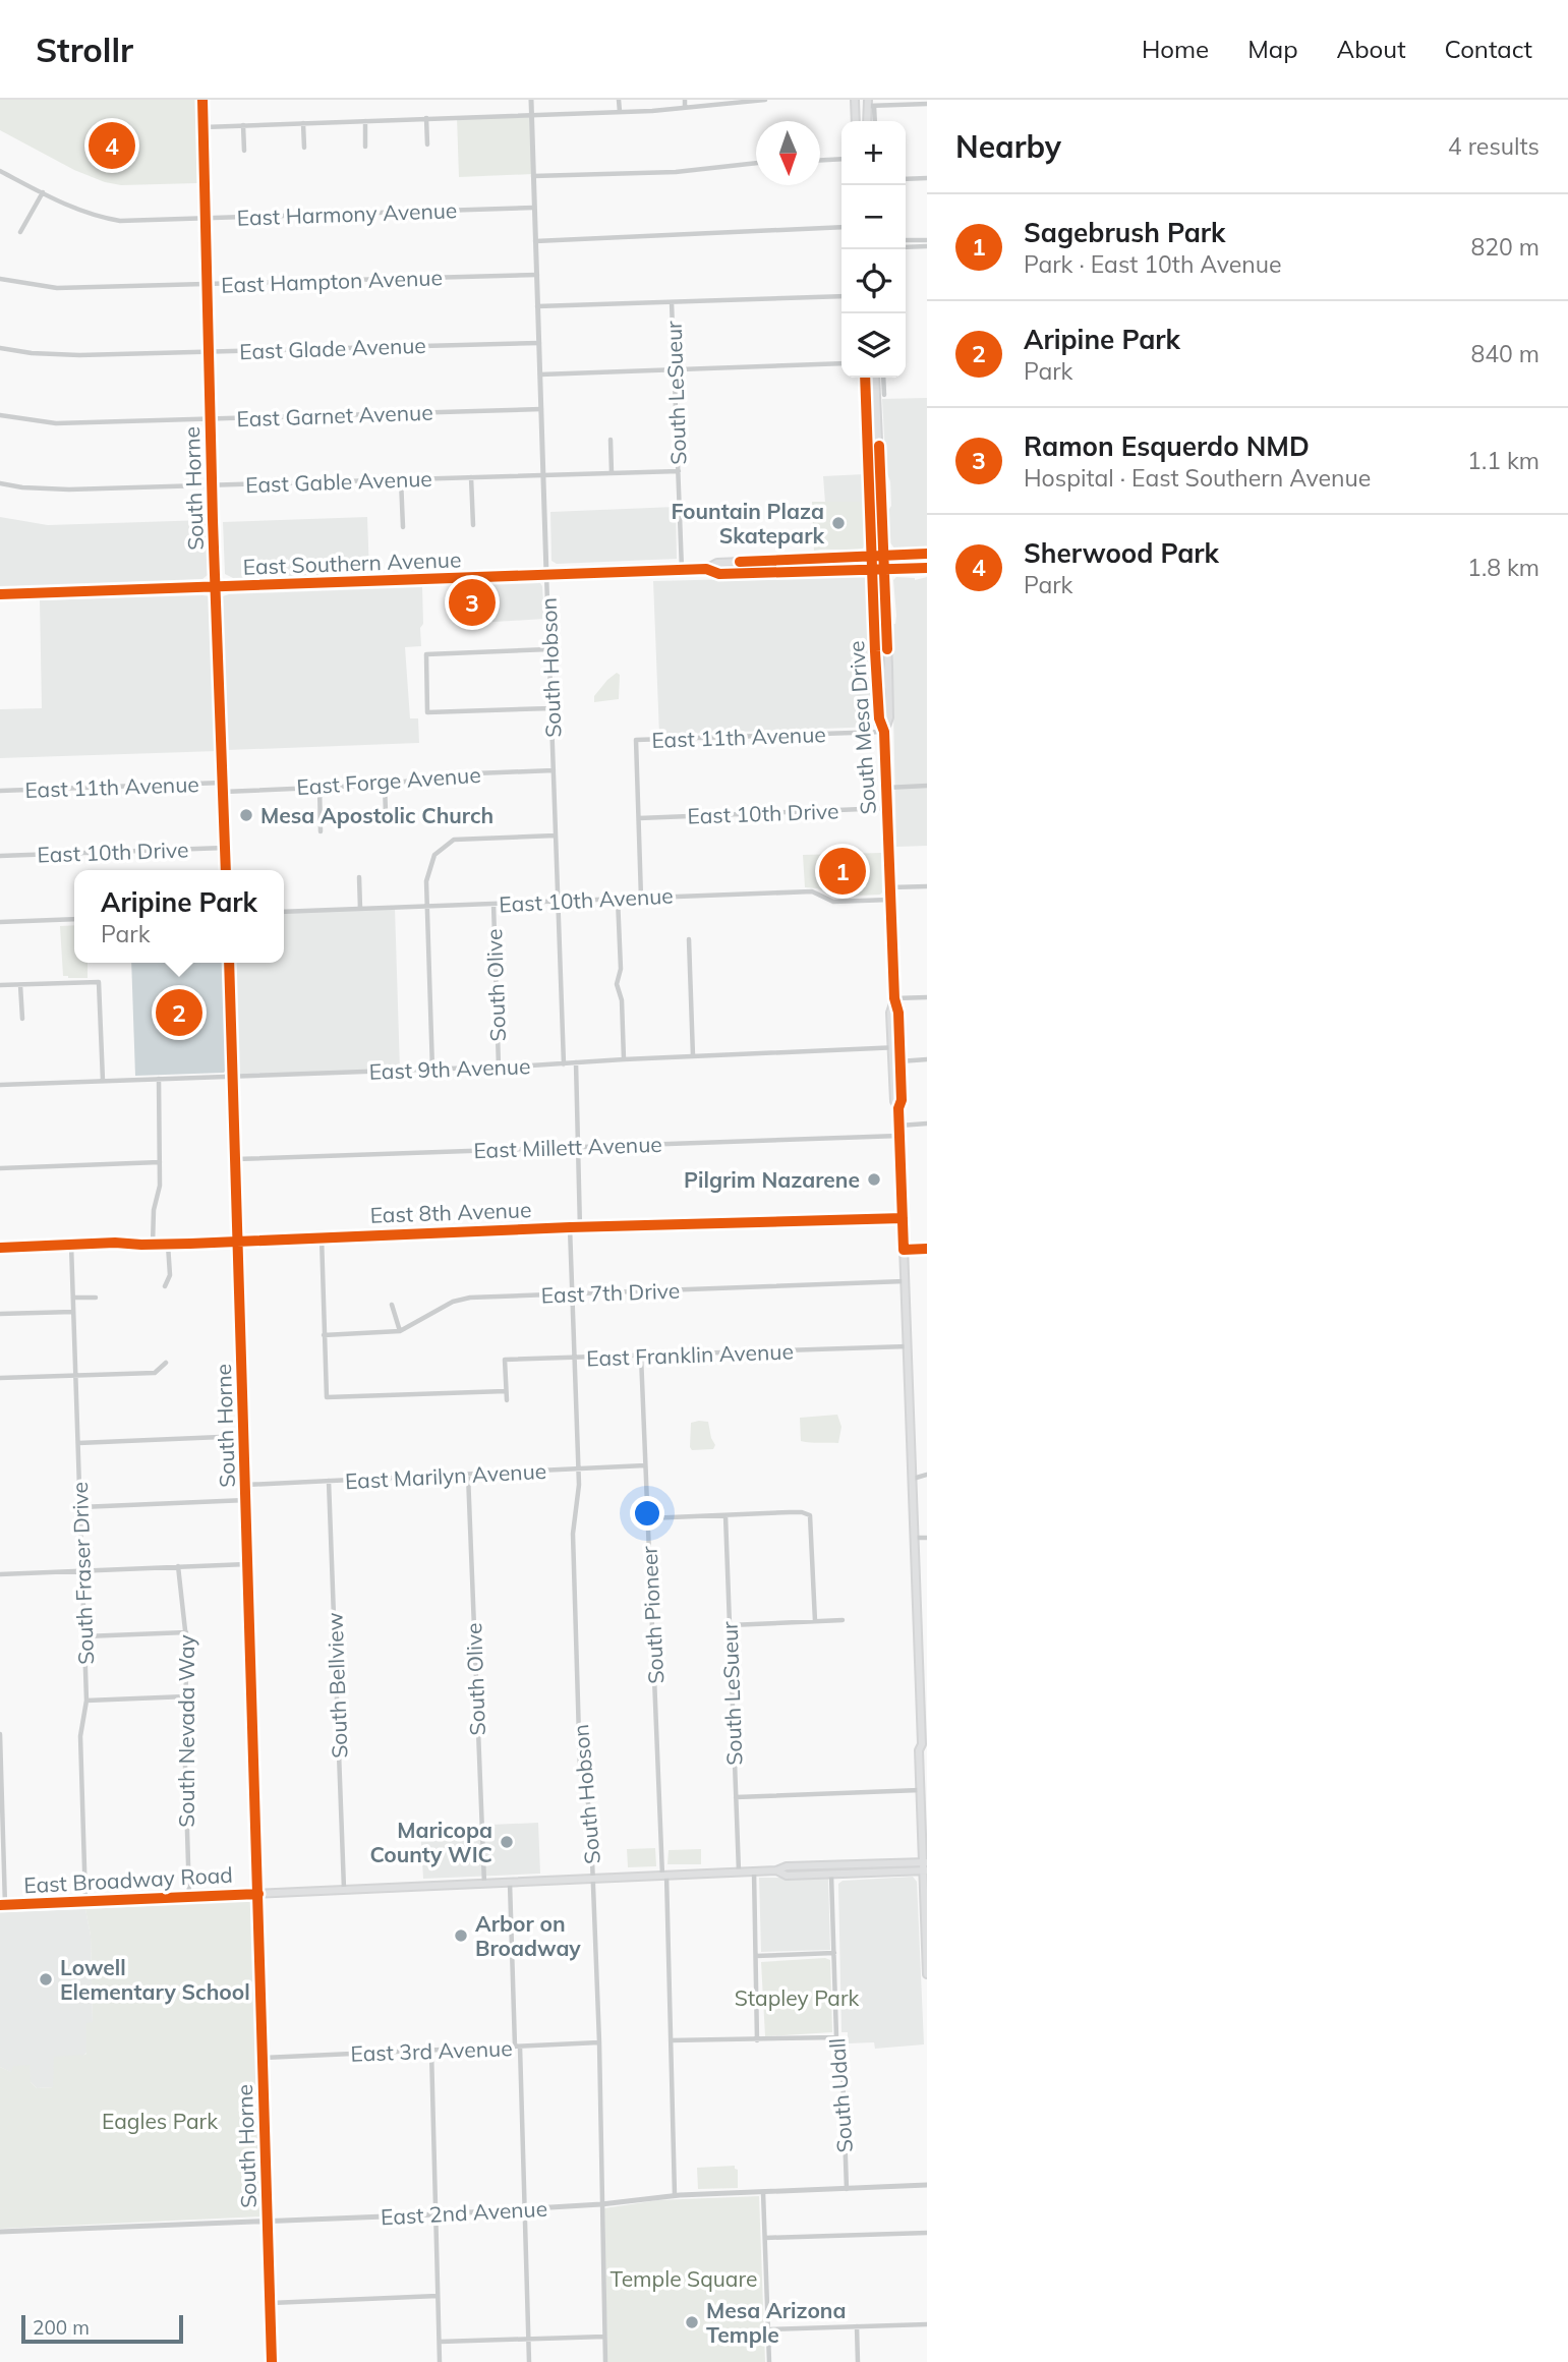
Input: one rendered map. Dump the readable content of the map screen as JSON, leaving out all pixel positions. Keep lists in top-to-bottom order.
{
  "streets": {
    "main road": ["East Southern Avenue", "South Mesa Drive", "East Broadway Road"],
    "street": [
      "East Harmony Avenue",
      "East Hampton Avenue",
      "East Glade Avenue",
      "South LeSueur",
      "East Garnet Avenue",
      "East Gable Avenue",
      "South Horne",
      "South Hobson",
      "East 11th Avenue",
      "East Forge Avenue",
      "East 10th Drive",
      "East 10th Avenue",
      "South Olive",
      "East 9th Avenue",
      "East Millett Avenue",
      "East 8th Avenue",
      "East 7th Drive",
      "East Franklin Avenue",
      "East Marilyn Avenue",
      "South Fraser Drive",
      "South Pioneer",
      "South Bellview",
      "South Nevada Way",
      "East 3rd Avenue",
      "South Udall",
      "East 2nd Avenue"
    ]
  },
  "crossings": [
    ["East Harmony Avenue", "South Horne"],
    ["East Harmony Avenue", "South Hobson"],
    ["East Hampton Avenue", "South Horne"],
    ["East Hampton Avenue", "South Hobson"],
    ["East Glade Avenue", "South Horne"],
    ["East Glade Avenue", "South Hobson"],
    ["South LeSueur", "East Gable Avenue"],
    ["South LeSueur", "East Southern Avenue"],
    ["South LeSueur", "East Broadway Road"],
    ["East Garnet Avenue", "South Horne"],
    ["East Garnet Avenue", "South Hobson"],
    ["East Gable Avenue", "South Horne"],
    ["East Gable Avenue", "South Hobson"],
    ["South Horne", "East Southern Avenue"],
    ["South Horne", "East 11th Avenue"],
    ["South Horne", "East Forge Avenue"],
    ["South Horne", "East 10th Drive"],
    ["South Horne", "East 9th Avenue"],
    ["South Horne", "East Millett Avenue"],
    ["South Horne", "East 8th Avenue"],
    ["South Horne", "East Marilyn Avenue"],
    ["South Horne", "East Broadway Road"],
    ["South Horne", "East 3rd Avenue"],
    ["South Horne", "East 2nd Avenue"],
    ["East Southern Avenue", "South Hobson"],
    ["East Southern Avenue", "South Mesa Drive"],
    ["South Hobson", "East Forge Avenue"],
    ["South Hobson", "East 10th Avenue"],
    ["South Hobson", "East 9th Avenue"],
    ["South Hobson", "East 8th Avenue"],
    ["South Hobson", "East 7th Drive"],
    ["South Hobson", "East Franklin Avenue"],
    ["South Hobson", "East Marilyn Avenue"],
    ["South Hobson", "East Broadway Road"],
    ["South Hobson", "East 3rd Avenue"],
    ["South Hobson", "East 2nd Avenue"],
    ["South Mesa Drive", "East 11th Avenue"],
    ["South Mesa Drive", "East 10th Drive"],
    ["South Mesa Drive", "East 10th Avenue"],
    ["South Mesa Drive", "East 9th Avenue"],
    ["South Mesa Drive", "East Millett Avenue"],
    ["South Mesa Drive", "East 8th Avenue"],
    ["South Mesa Drive", "East 7th Drive"],
    ["South Mesa Drive", "East Franklin Avenue"],
    ["South Mesa Drive", "East Broadway Road"],
    ["East 11th Avenue", "East 10th Drive"],
    ["East 10th Avenue", "South Olive"],
    ["South Olive", "East 9th Avenue"],
    ["South Olive", "East Marilyn Avenue"],
    ["South Olive", "East Broadway Road"],
    ["East 8th Avenue", "South Fraser Drive"],
    ["East Franklin Avenue", "South Pioneer"],
    ["East Marilyn Avenue", "South Pioneer"],
    ["East Marilyn Avenue", "South Bellview"],
    ["South Fraser Drive", "East Broadway Road"],
    ["South Pioneer", "East Broadway Road"],
    ["South Pioneer", "East 2nd Avenue"],
    ["South Bellview", "East Broadway Road"],
    ["South Nevada Way", "East Broadway Road"],
    ["East Broadway Road", "South Udall"],
    ["South Udall", "East 2nd Avenue"]
  ],
  "parks": ["Stapley Park", "Eagles Park", "Temple Square"],
  "places": [
    "Fountain Plaza Skatepark",
    "Mesa Apostolic Church",
    "Pilgrim Nazarene",
    "Maricopa County WIC",
    "Arbor on Broadway",
    "Lowell Elementary School",
    "Mesa Arizona Temple"
  ],
  "scale_bar": "200 m",
  "north": "bottom",
  "page": {
    "header": "Strollr",
    "nav": [
      "Home",
      "Map",
      "About",
      "Contact"
    ],
    "heading": ["Nearby", "4 results"],
    "pins": [
      "4",
      "3",
      "1",
      "2"
    ],
    "map_buttons": ["+", "−"],
    "list": [
      {
        "mark": "1",
        "name": "Sagebrush Park",
        "note": "Park · East 10th Avenue",
        "value": "820 m"
      },
      {
        "mark": "2",
        "name": "Aripine Park",
        "note": "Park",
        "value": "840 m"
      },
      {
        "mark": "3",
        "name": "Ramon Esquerdo NMD",
        "note": "Hospital · East Southern Avenue",
        "value": "1.1 km"
      },
      {
        "mark": "4",
        "name": "Sherwood Park",
        "note": "Park",
        "value": "1.8 km"
      }
    ],
    "popup": ["Aripine Park", "Park"],
    "scale": "200 m"
  }
}
